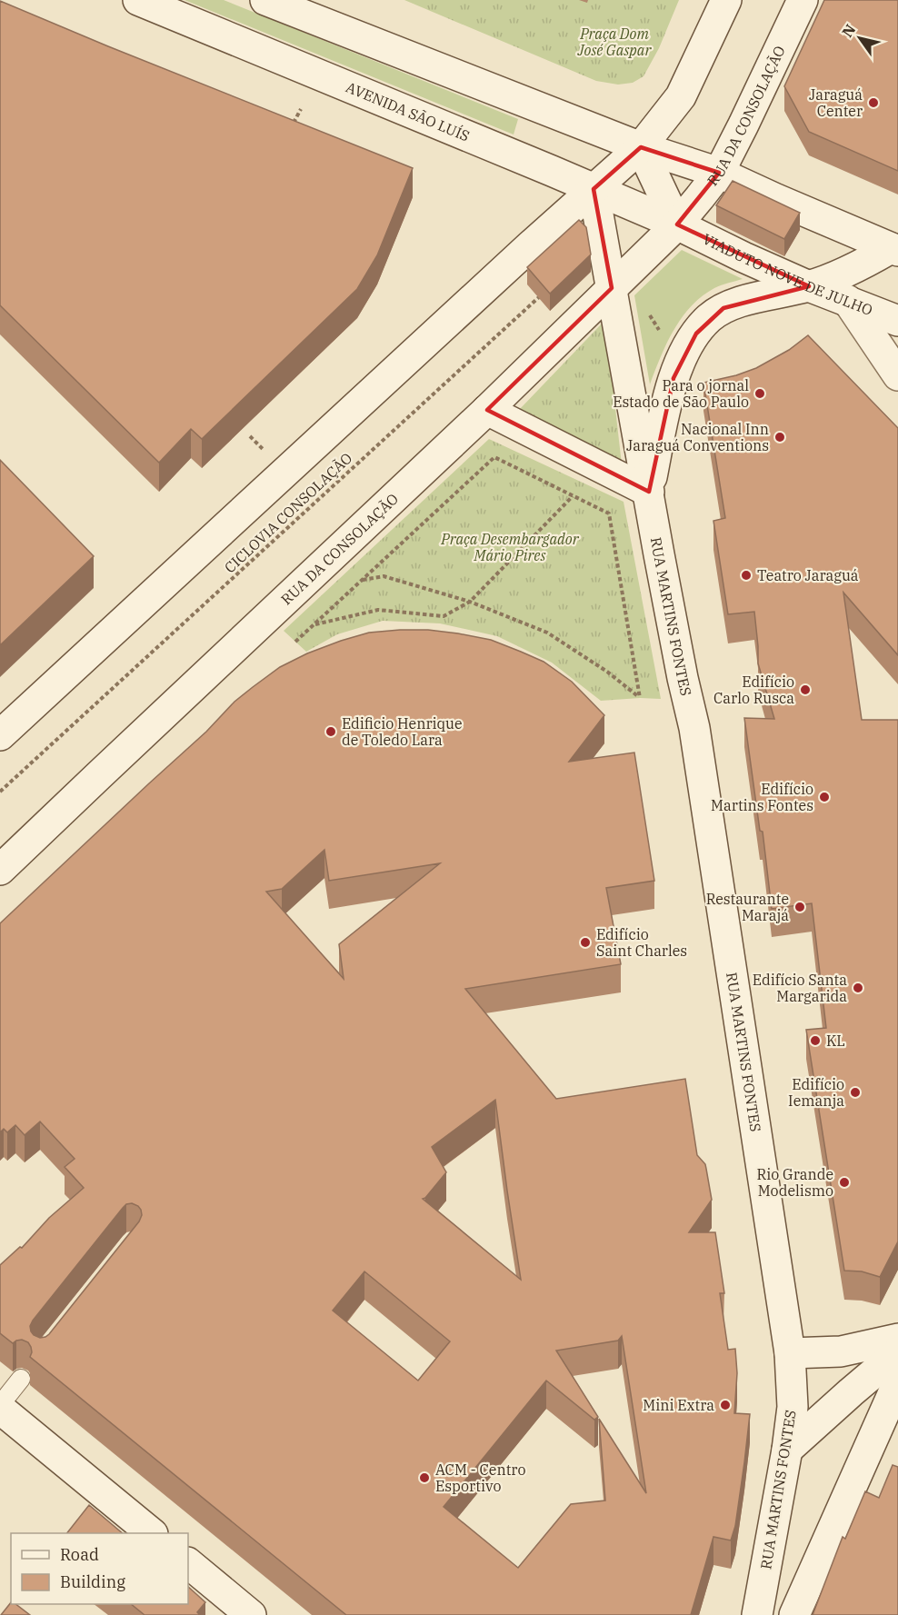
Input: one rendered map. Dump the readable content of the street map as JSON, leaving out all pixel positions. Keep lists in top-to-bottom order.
{
  "streets": {
    "main road": [
      "AVENIDA SÃO LUÍS",
      "RUA DA CONSOLAÇÃO",
      "VIADUTO NOVE DE JULHO",
      "RUA MARTINS FONTES"
    ],
    "path": ["CICLOVIA CONSOLAÇÃO"]
  },
  "crossings": [
    ["AVENIDA SÃO LUÍS", "RUA DA CONSOLAÇÃO"],
    ["AVENIDA SÃO LUÍS", "VIADUTO NOVE DE JULHO"],
    ["AVENIDA SÃO LUÍS", "RUA MARTINS FONTES"],
    ["RUA DA CONSOLAÇÃO", "VIADUTO NOVE DE JULHO"],
    ["RUA DA CONSOLAÇÃO", "RUA MARTINS FONTES"],
    ["VIADUTO NOVE DE JULHO", "RUA MARTINS FONTES"]
  ],
  "parks": ["Praça Dom José Gaspar", "Praça Desembargador Mário Pires"],
  "places": [
    "Jaraguá Center",
    "Para o jornal Estado de São Paulo",
    "Nacional Inn Jaraguá Conventions",
    "Teatro Jaraguá",
    "Edifício Carlo Rusca",
    "Edificio Henrique de Toledo Lara",
    "Edifício Martins Fontes",
    "Restaurante Marajá",
    "Edifício Saint Charles",
    "Edifício Santa Margarida",
    "KL",
    "Edifício Iemanja",
    "Rio Grande Modelismo",
    "Mini Extra",
    "ACM - Centro Esportivo"
  ],
  "legend": ["Road", "Building"],
  "north": "top left"
}
